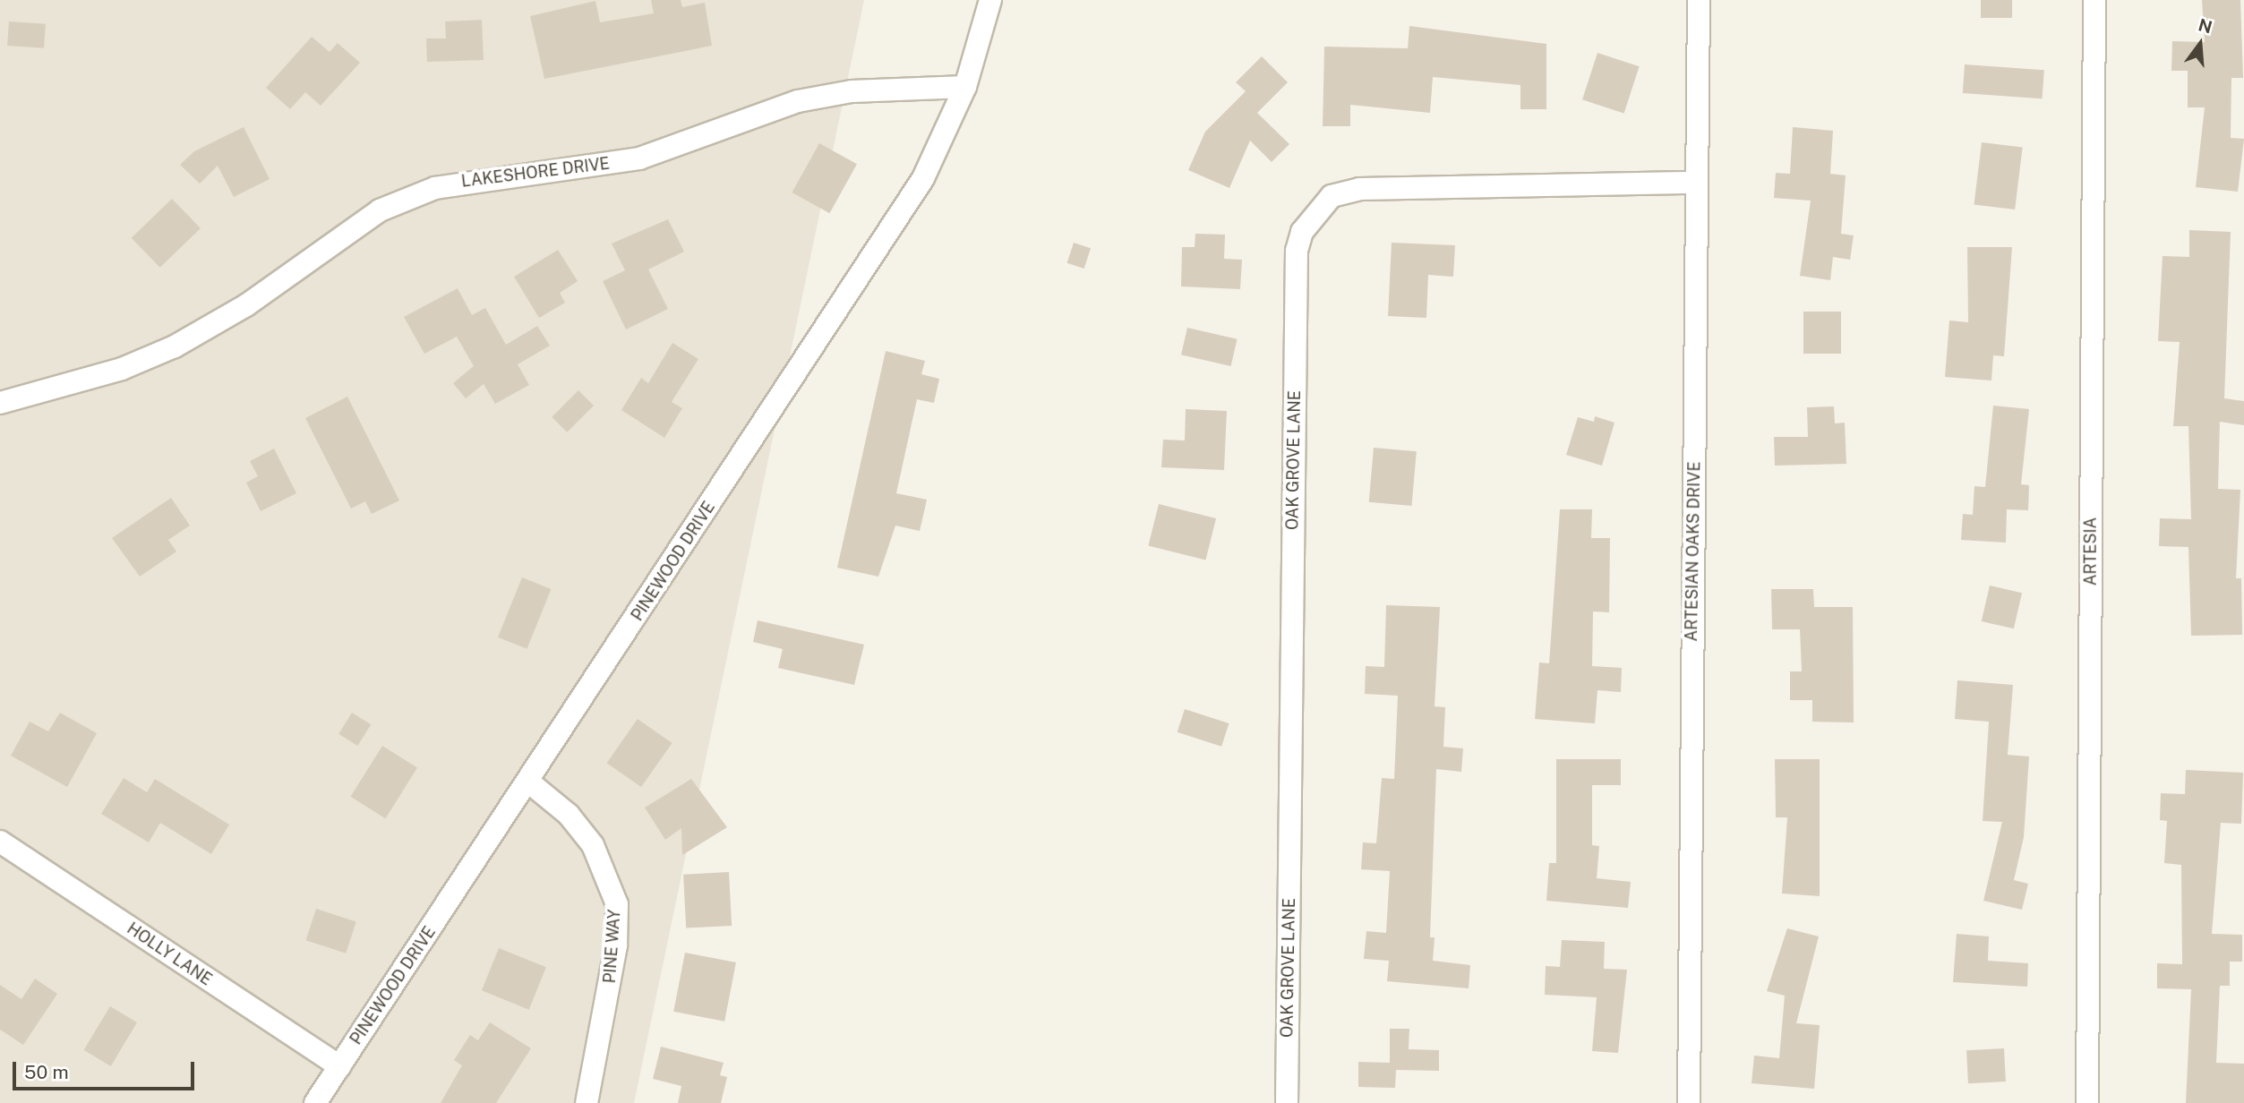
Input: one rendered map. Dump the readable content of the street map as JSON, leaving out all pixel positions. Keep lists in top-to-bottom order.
{
  "streets": {
    "street": [
      "LAKESHORE DRIVE",
      "OAK GROVE LANE",
      "ARTESIAN OAKS DRIVE",
      "ARTESIA",
      "PINEWOOD DRIVE",
      "PINE WAY",
      "HOLLY LANE"
    ]
  },
  "crossings": [
    ["LAKESHORE DRIVE", "PINEWOOD DRIVE"],
    ["OAK GROVE LANE", "ARTESIAN OAKS DRIVE"],
    ["PINEWOOD DRIVE", "PINE WAY"],
    ["PINEWOOD DRIVE", "HOLLY LANE"]
  ],
  "scale_bar": "50 m",
  "north": "top"
}
